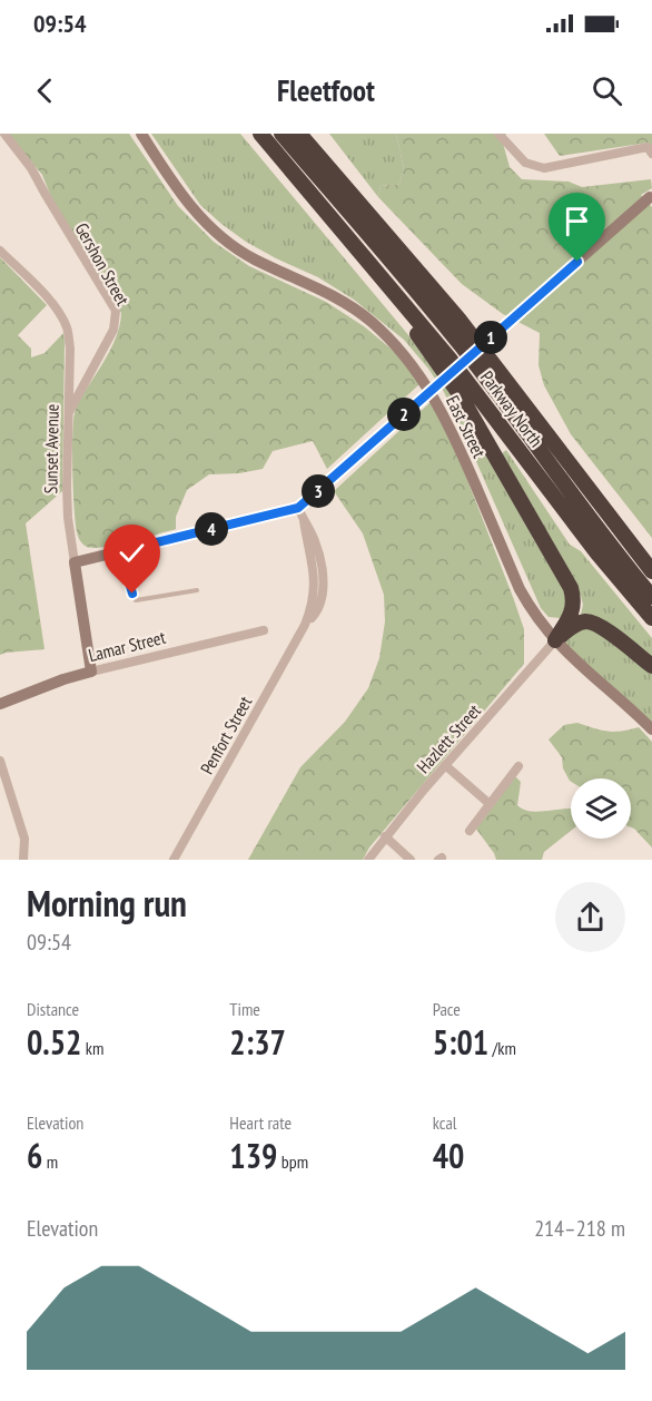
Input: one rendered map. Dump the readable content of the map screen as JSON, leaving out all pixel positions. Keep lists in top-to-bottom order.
{
  "streets": {
    "highway": ["Parkway North"],
    "street": [
      "Gershon Street",
      "East Street",
      "Sunset Avenue",
      "Lamar Street",
      "Penfort Street",
      "Hazlett Street"
    ]
  },
  "crossings": [
    ["Gershon Street", "Sunset Avenue"],
    ["East Street", "Hazlett Street"],
    ["Sunset Avenue", "Lamar Street"]
  ],
  "page": {
    "status": "09:54",
    "header": "Fleetfoot",
    "pins": [
      "1",
      "2",
      "3",
      "4"
    ],
    "heading": ["Morning run", "09:54"],
    "stats": [
      ["Distance", "0.52 km"],
      ["Time", "2:37"],
      ["Pace", "5:01 /km"],
      ["Elevation", "6 m"],
      ["Heart rate", "139 bpm"],
      ["kcal", "40"]
    ],
    "chart": ["Elevation", "214–218 m"]
  }
}
